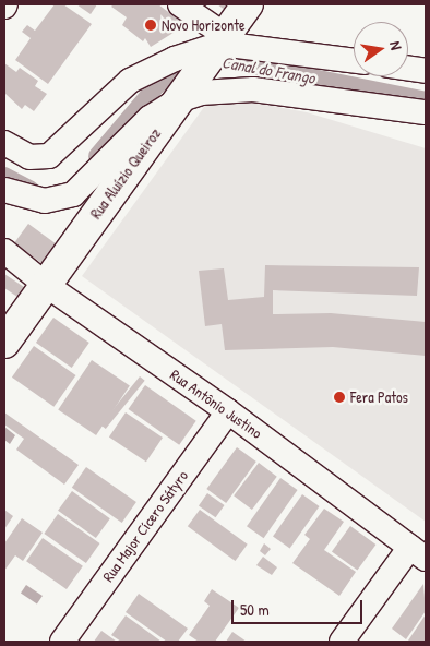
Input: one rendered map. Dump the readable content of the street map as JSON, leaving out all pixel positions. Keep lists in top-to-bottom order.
{
  "streets": {
    "main road": ["Rua Aluízio Queiroz"],
    "street": ["Rua Antônio Justino", "Rua Major Cícero Sátyro"]
  },
  "crossings": [
    ["Rua Aluízio Queiroz", "Rua Antônio Justino"],
    ["Rua Antônio Justino", "Rua Major Cícero Sátyro"]
  ],
  "water": ["Canal do Frango"],
  "places": ["Novo Horizonte", "Fera Patos"],
  "scale_bar": "50 m",
  "north": "right"
}
